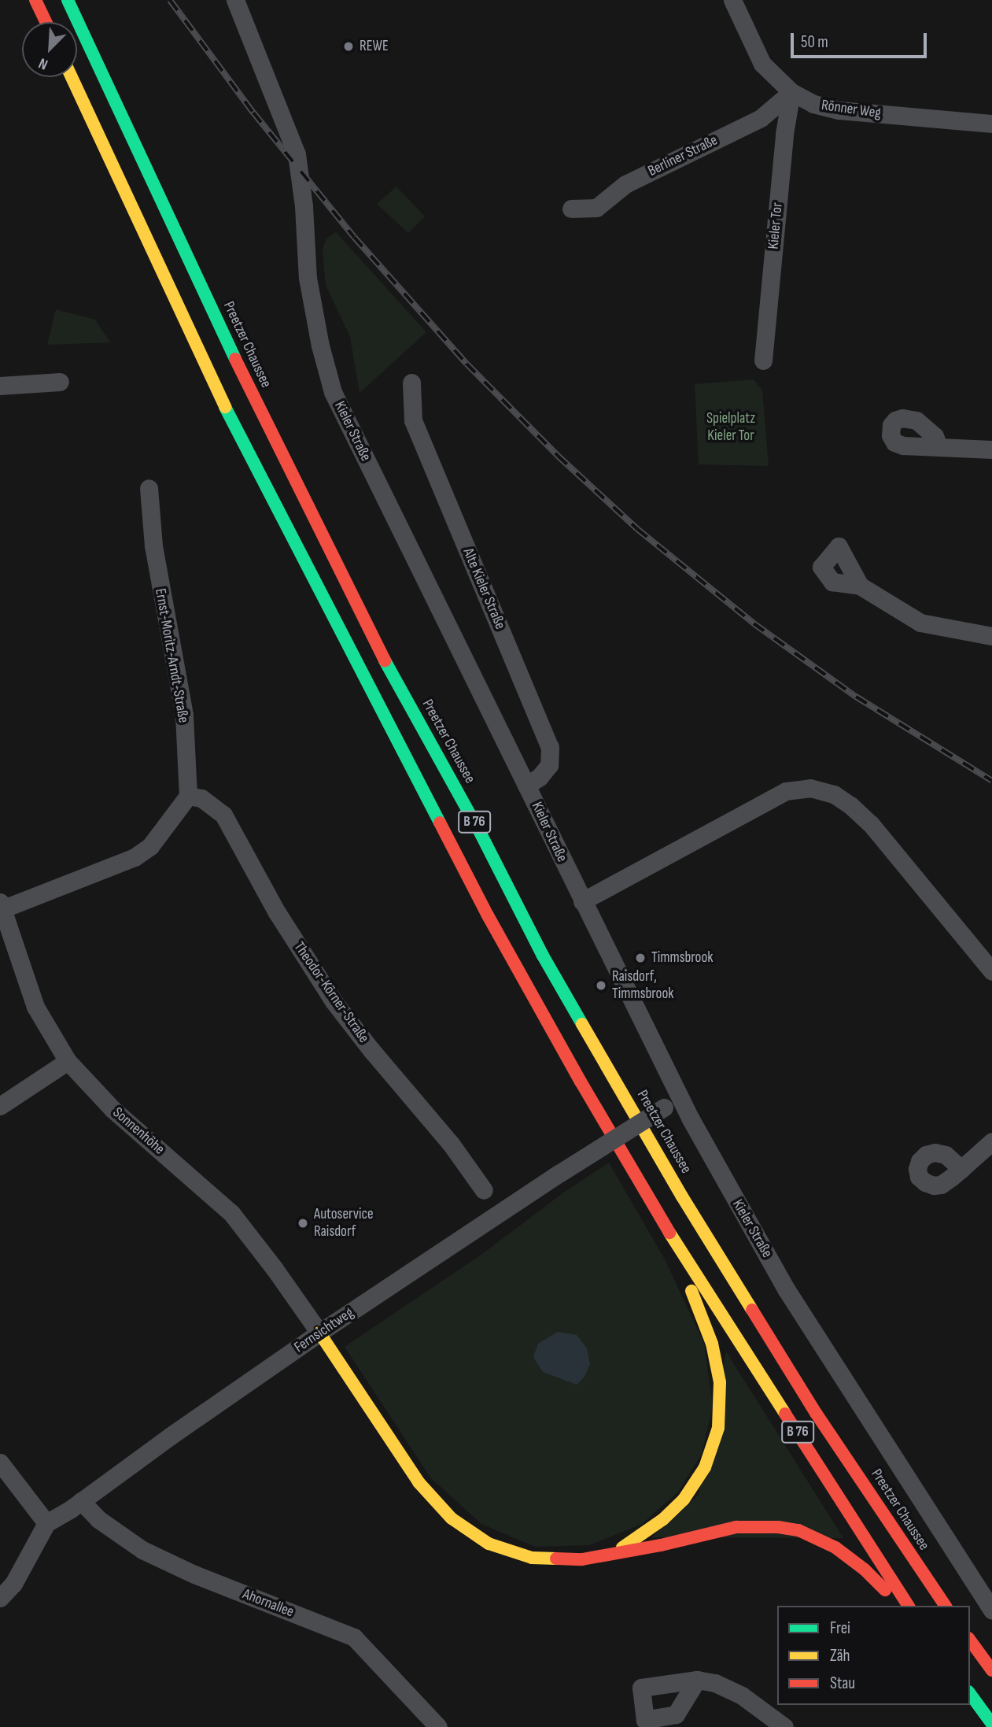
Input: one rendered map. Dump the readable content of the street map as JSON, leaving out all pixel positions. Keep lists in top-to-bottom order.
{
  "streets": {
    "highway": ["Preetzer Chaussee", "B 76"],
    "street": [
      "Rönner Weg",
      "Berliner Straße",
      "Kieler Tor",
      "Kieler Straße",
      "Alte Kieler Straße",
      "Ernst-Moritz-Arndt-Straße",
      "Theodor-Körner-Straße",
      "Sonnenhöhe",
      "Fernsichtweg",
      "Ahornallee"
    ]
  },
  "crossings": [
    ["Rönner Weg", "Berliner Straße"],
    ["Rönner Weg", "Kieler Tor"],
    ["Berliner Straße", "Kieler Tor"],
    ["Kieler Straße", "Alte Kieler Straße"],
    ["Kieler Straße", "Fernsichtweg"],
    ["Ernst-Moritz-Arndt-Straße", "Theodor-Körner-Straße"],
    ["B 76", "Sonnenhöhe"],
    ["B 76", "Fernsichtweg"],
    ["Sonnenhöhe", "Fernsichtweg"],
    ["Fernsichtweg", "Ahornallee"]
  ],
  "parks": ["Spielplatz Kieler Tor"],
  "places": [
    "REWE",
    "Timmsbrook",
    "Raisdorf, Timmsbrook",
    "Autoservice Raisdorf"
  ],
  "legend": ["Frei", "Zäh", "Stau"],
  "scale_bar": "50 m",
  "north": "bottom left"
}
